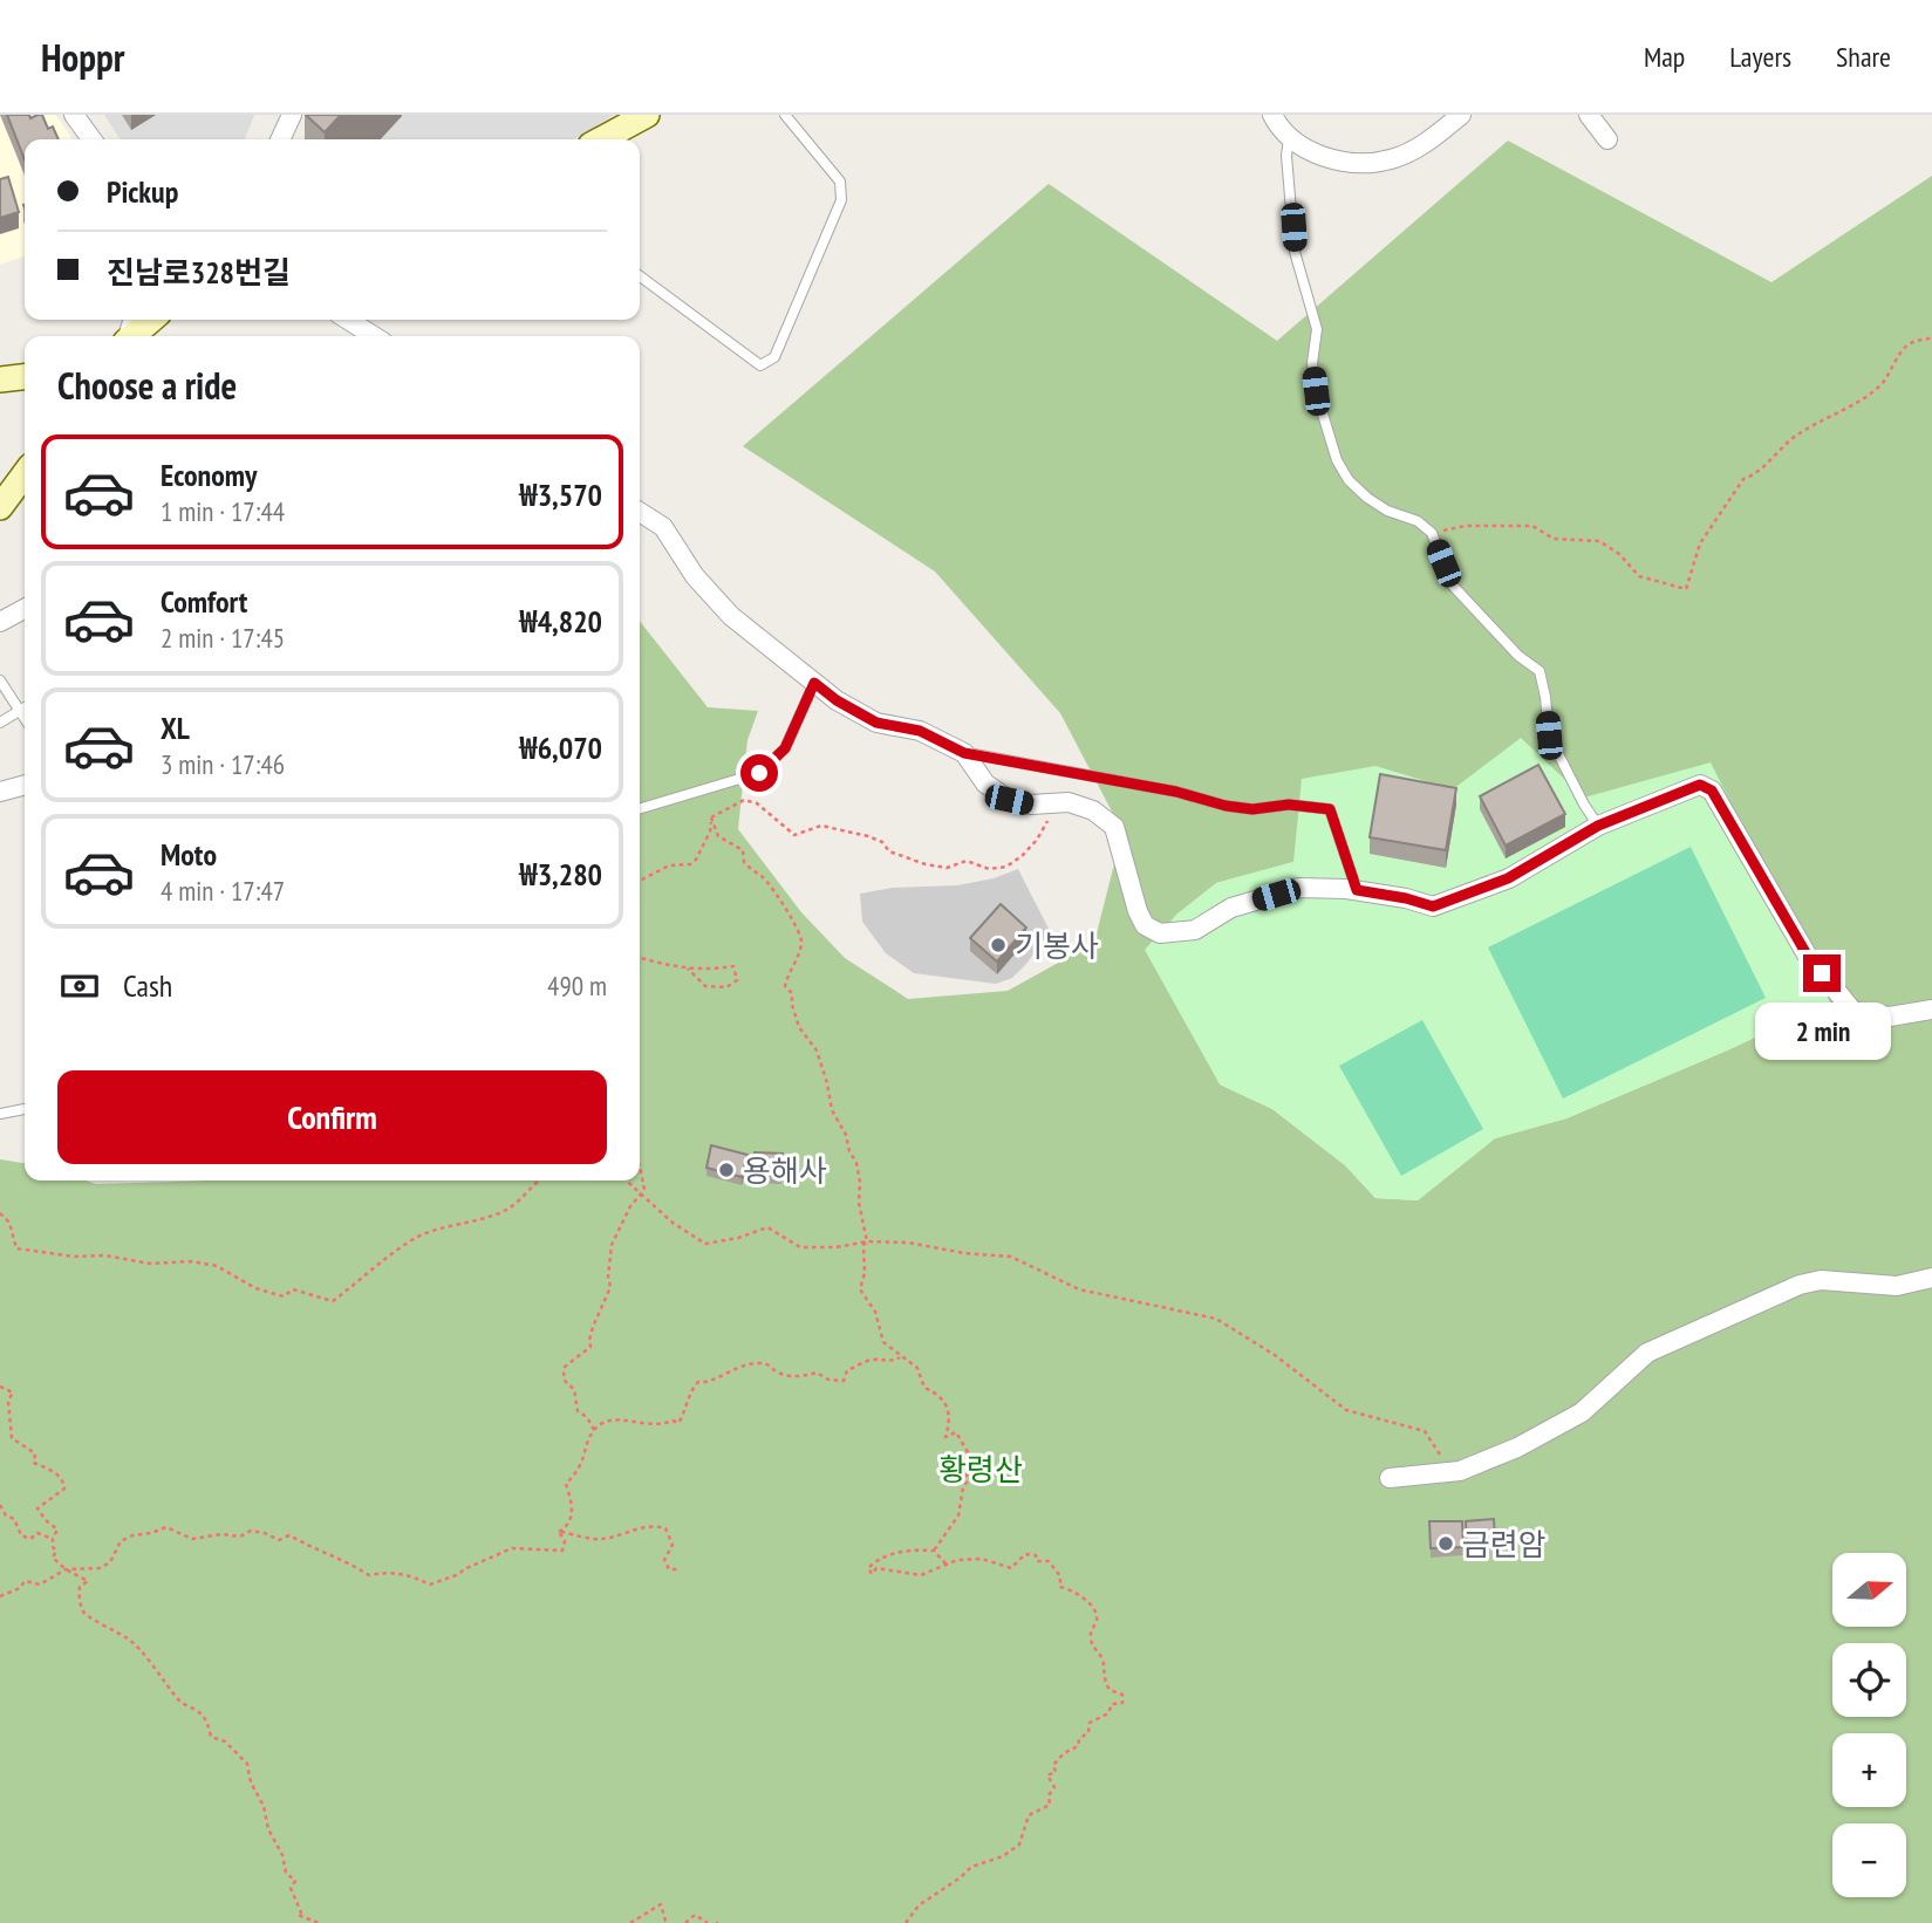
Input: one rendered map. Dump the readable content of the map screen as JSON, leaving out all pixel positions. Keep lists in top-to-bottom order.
{
  "parks": ["황령산"],
  "places": ["기봉사", "용해사", "금련암"],
  "north": "right",
  "page": {
    "header": "Hoppr",
    "nav": ["Map", "Layers", "Share"],
    "banner": ["Pickup", "진남로328번길"],
    "heading": "Choose a ride",
    "list": [
      {
        "name": "Economy",
        "note": "1 min · 17:44",
        "value": "₩3,570"
      },
      {
        "name": "Comfort",
        "note": "2 min · 17:45",
        "value": "₩4,820"
      },
      {
        "name": "XL",
        "note": "3 min · 17:46",
        "value": "₩6,070"
      },
      {
        "name": "Moto",
        "note": "4 min · 17:47",
        "value": "₩3,280"
      }
    ],
    "pay": ["Cash", "490 m"],
    "bubble": "2 min",
    "buttons": "Confirm",
    "map_buttons": ["+", "−"]
  }
}
